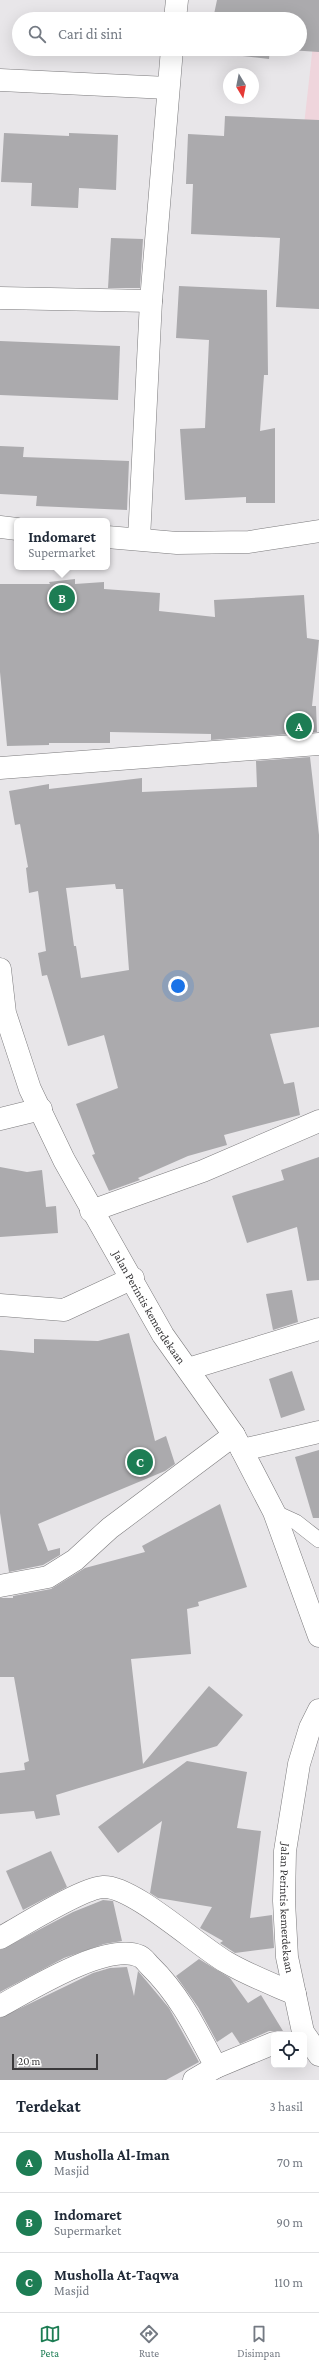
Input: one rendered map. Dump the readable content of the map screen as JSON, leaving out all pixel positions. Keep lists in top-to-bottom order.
{
  "streets": {
    "street": ["Jalan Perintis kemerdekaan"]
  },
  "scale_bar": "20 m",
  "north": "bottom",
  "page": {
    "search": "Cari di sini",
    "popup": ["Indomaret", "Supermarket"],
    "pins": ["B", "A", "C"],
    "scale": "20 m",
    "heading": ["Terdekat", "3 hasil"],
    "list": [
      {
        "mark": "A",
        "name": "Musholla Al-Iman",
        "note": "Masjid",
        "value": "70 m"
      },
      {
        "mark": "B",
        "name": "Indomaret",
        "note": "Supermarket",
        "value": "90 m"
      },
      {
        "mark": "C",
        "name": "Musholla At-Taqwa",
        "note": "Masjid",
        "value": "110 m"
      }
    ],
    "nav": ["Peta", "Rute", "Disimpan"]
  }
}
